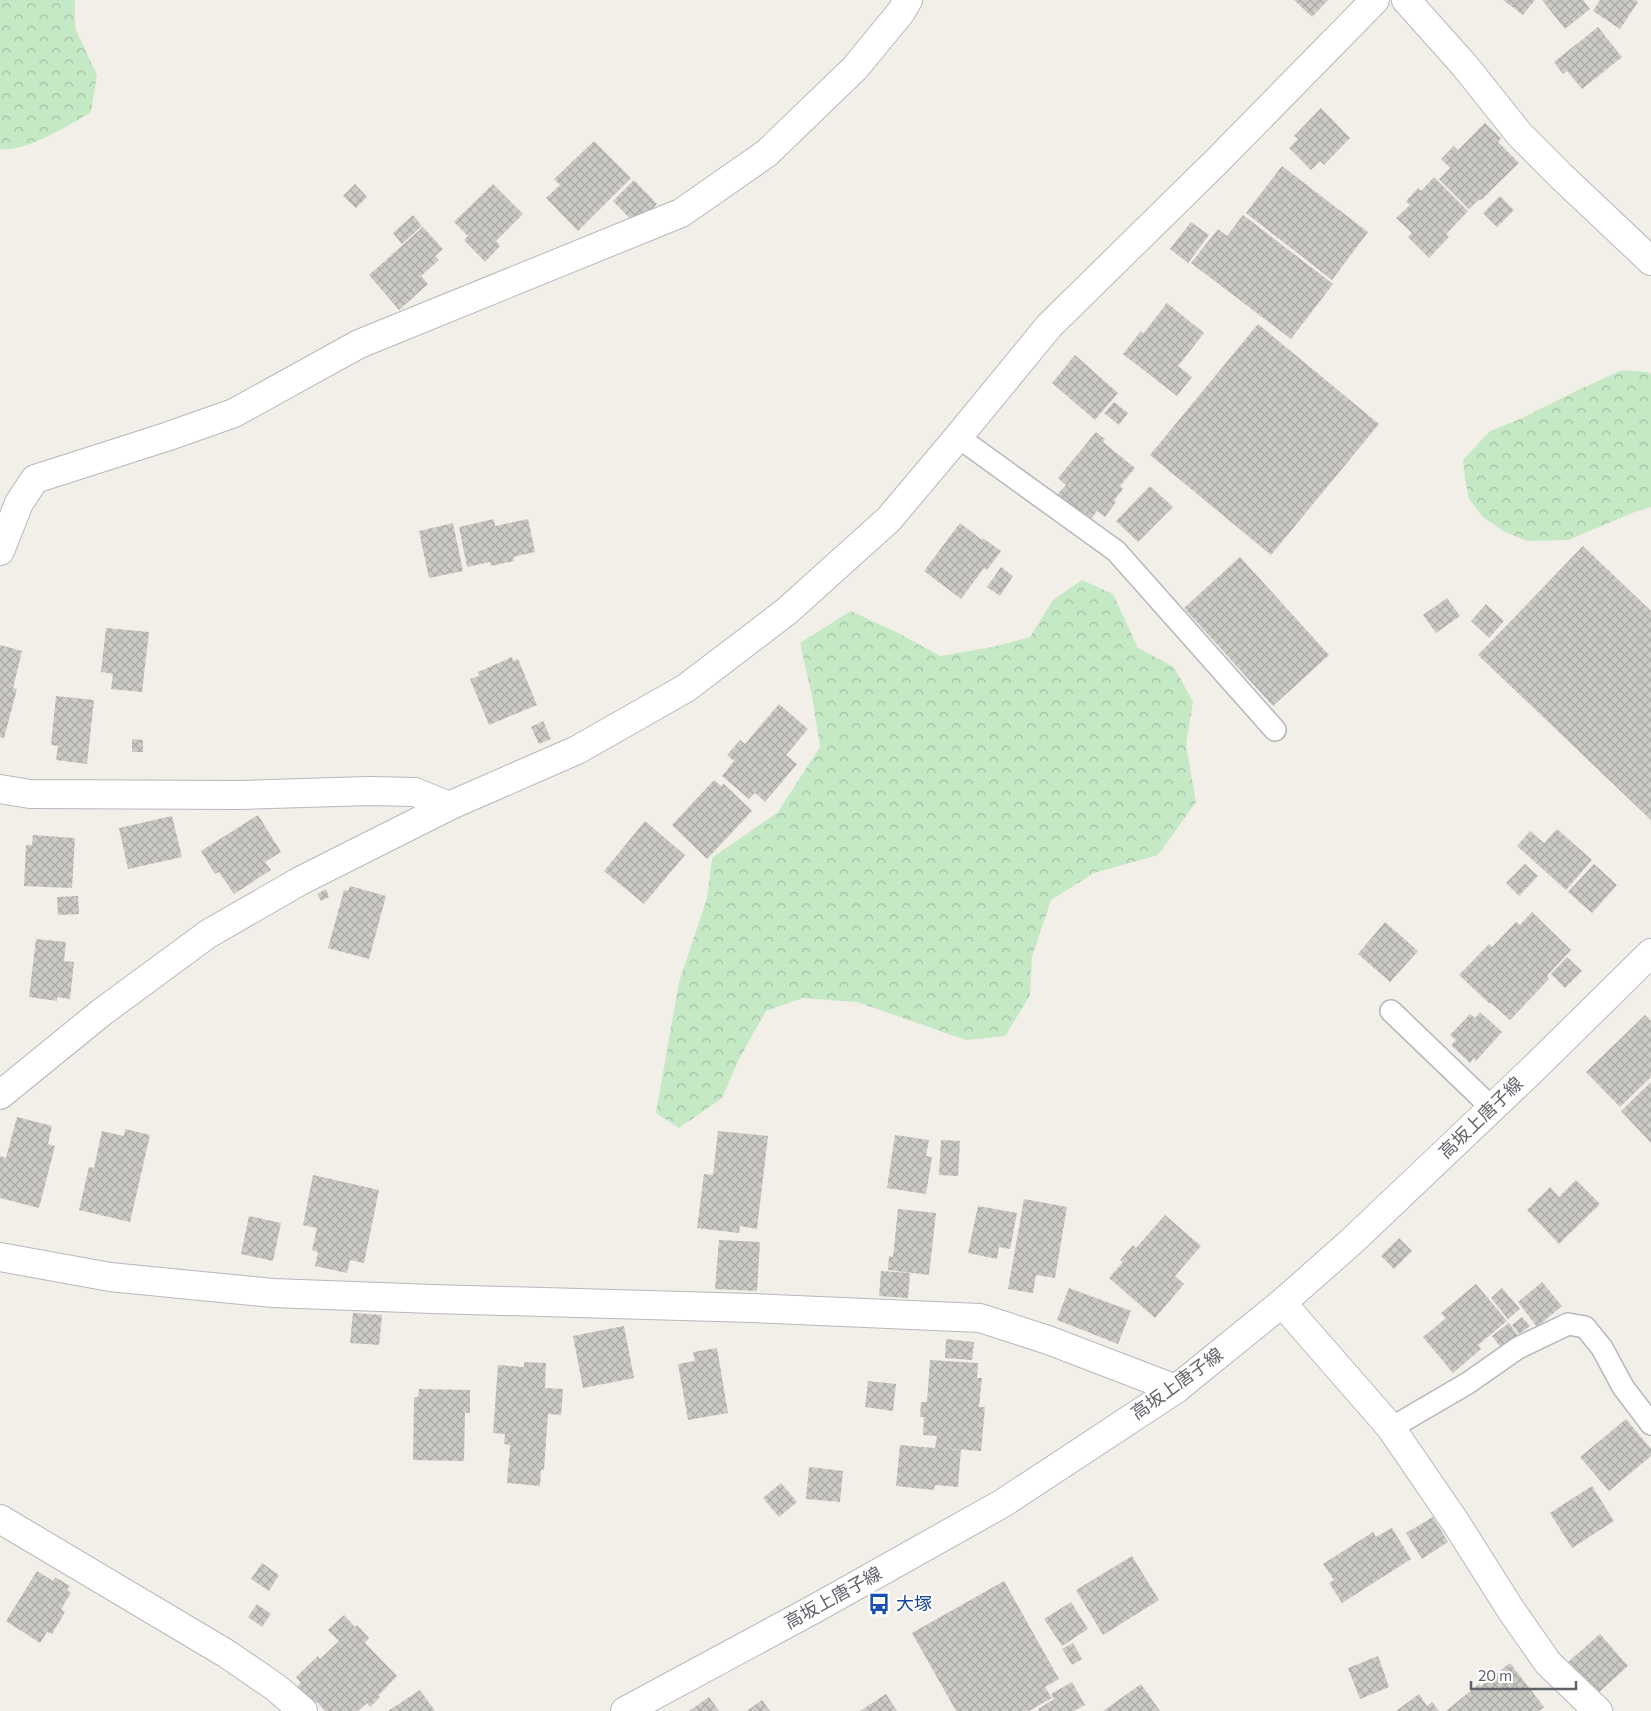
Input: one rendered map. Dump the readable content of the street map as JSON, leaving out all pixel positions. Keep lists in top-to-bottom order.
{
  "streets": {
    "street": ["高坂上唐子線"]
  },
  "places": {
    "bus stop": ["大塚"]
  },
  "scale_bar": "20 m"
}
